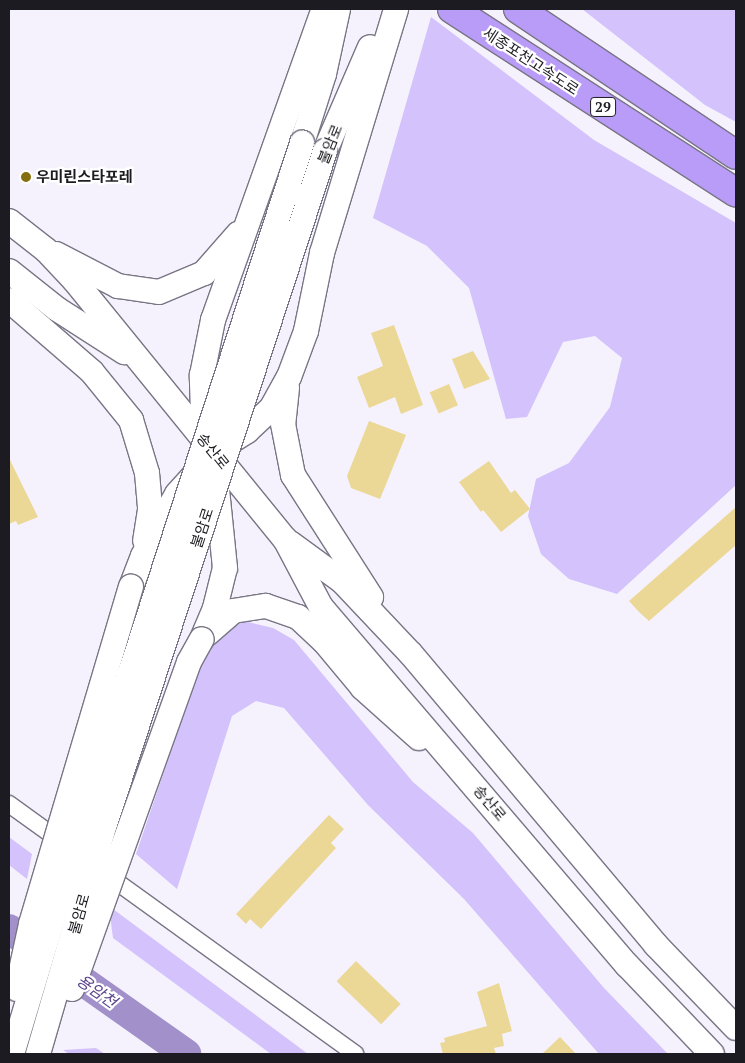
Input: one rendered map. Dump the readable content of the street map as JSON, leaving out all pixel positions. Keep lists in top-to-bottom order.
{
  "streets": {
    "highway": ["세종포천고속도로", "29"],
    "street": ["불암로", "송산로"]
  },
  "water": ["용암천"],
  "places": ["우미린스타포레"]
}
